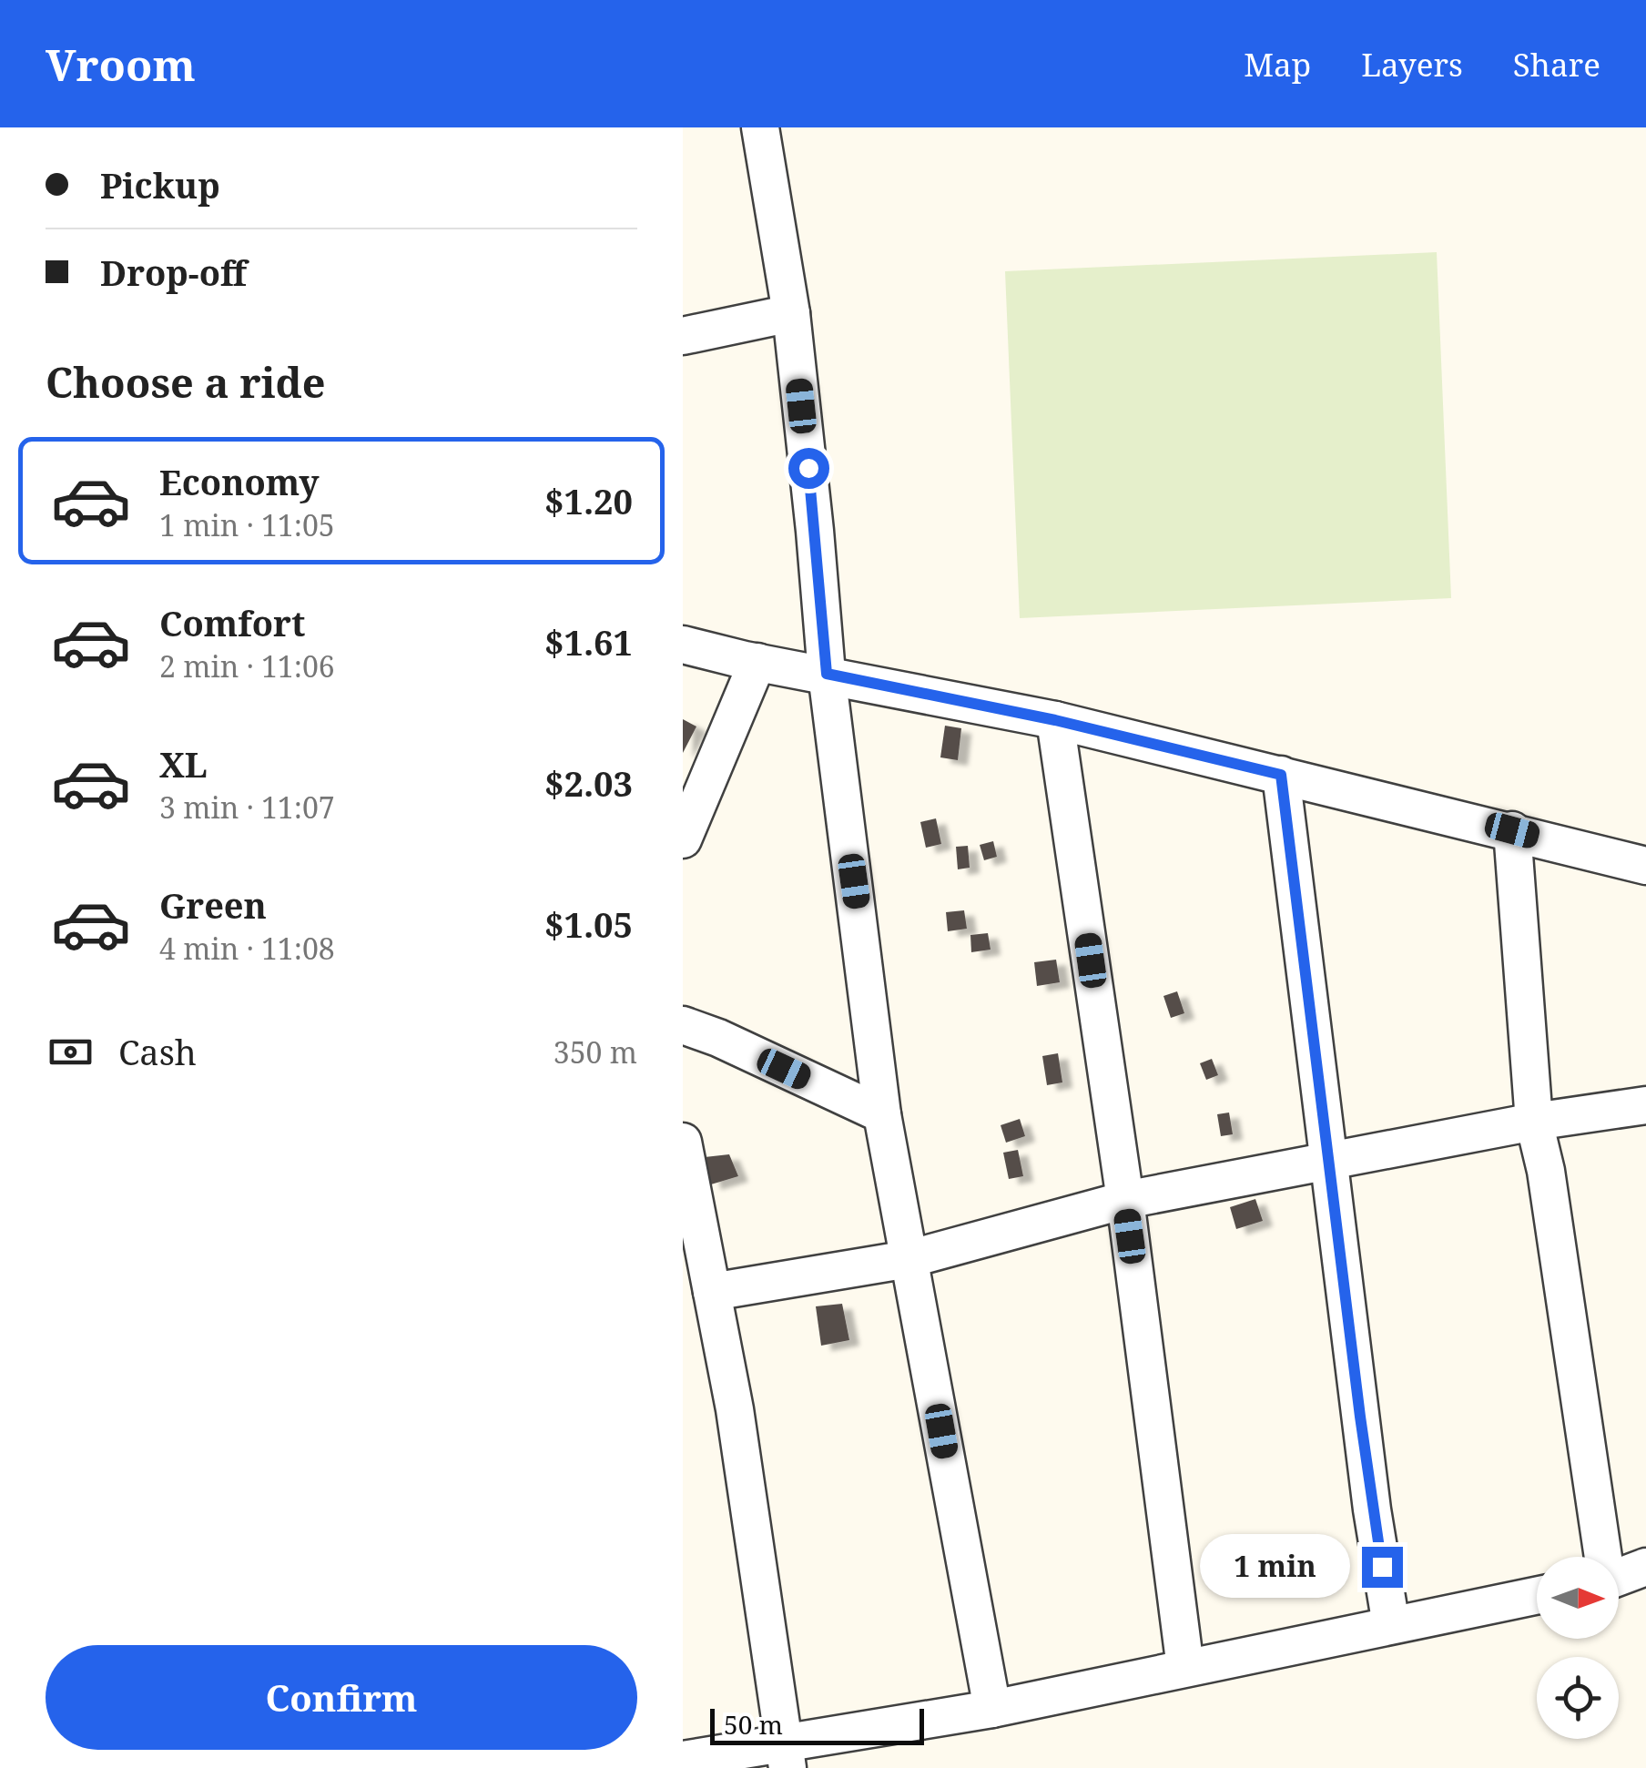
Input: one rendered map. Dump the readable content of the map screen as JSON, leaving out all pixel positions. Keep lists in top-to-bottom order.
{
  "scale_bar": "50 m",
  "north": "right",
  "page": {
    "header": "Vroom",
    "nav": ["Map", "Layers", "Share"],
    "banner": ["Pickup", "Drop-off"],
    "heading": "Choose a ride",
    "list": [
      {
        "name": "Economy",
        "note": "1 min · 11:05",
        "value": "$1.20"
      },
      {
        "name": "Comfort",
        "note": "2 min · 11:06",
        "value": "$1.61"
      },
      {
        "name": "XL",
        "note": "3 min · 11:07",
        "value": "$2.03"
      },
      {
        "name": "Green",
        "note": "4 min · 11:08",
        "value": "$1.05"
      }
    ],
    "pay": ["Cash", "350 m"],
    "bubble": "1 min",
    "buttons": "Confirm",
    "scale": "50 m"
  }
}
